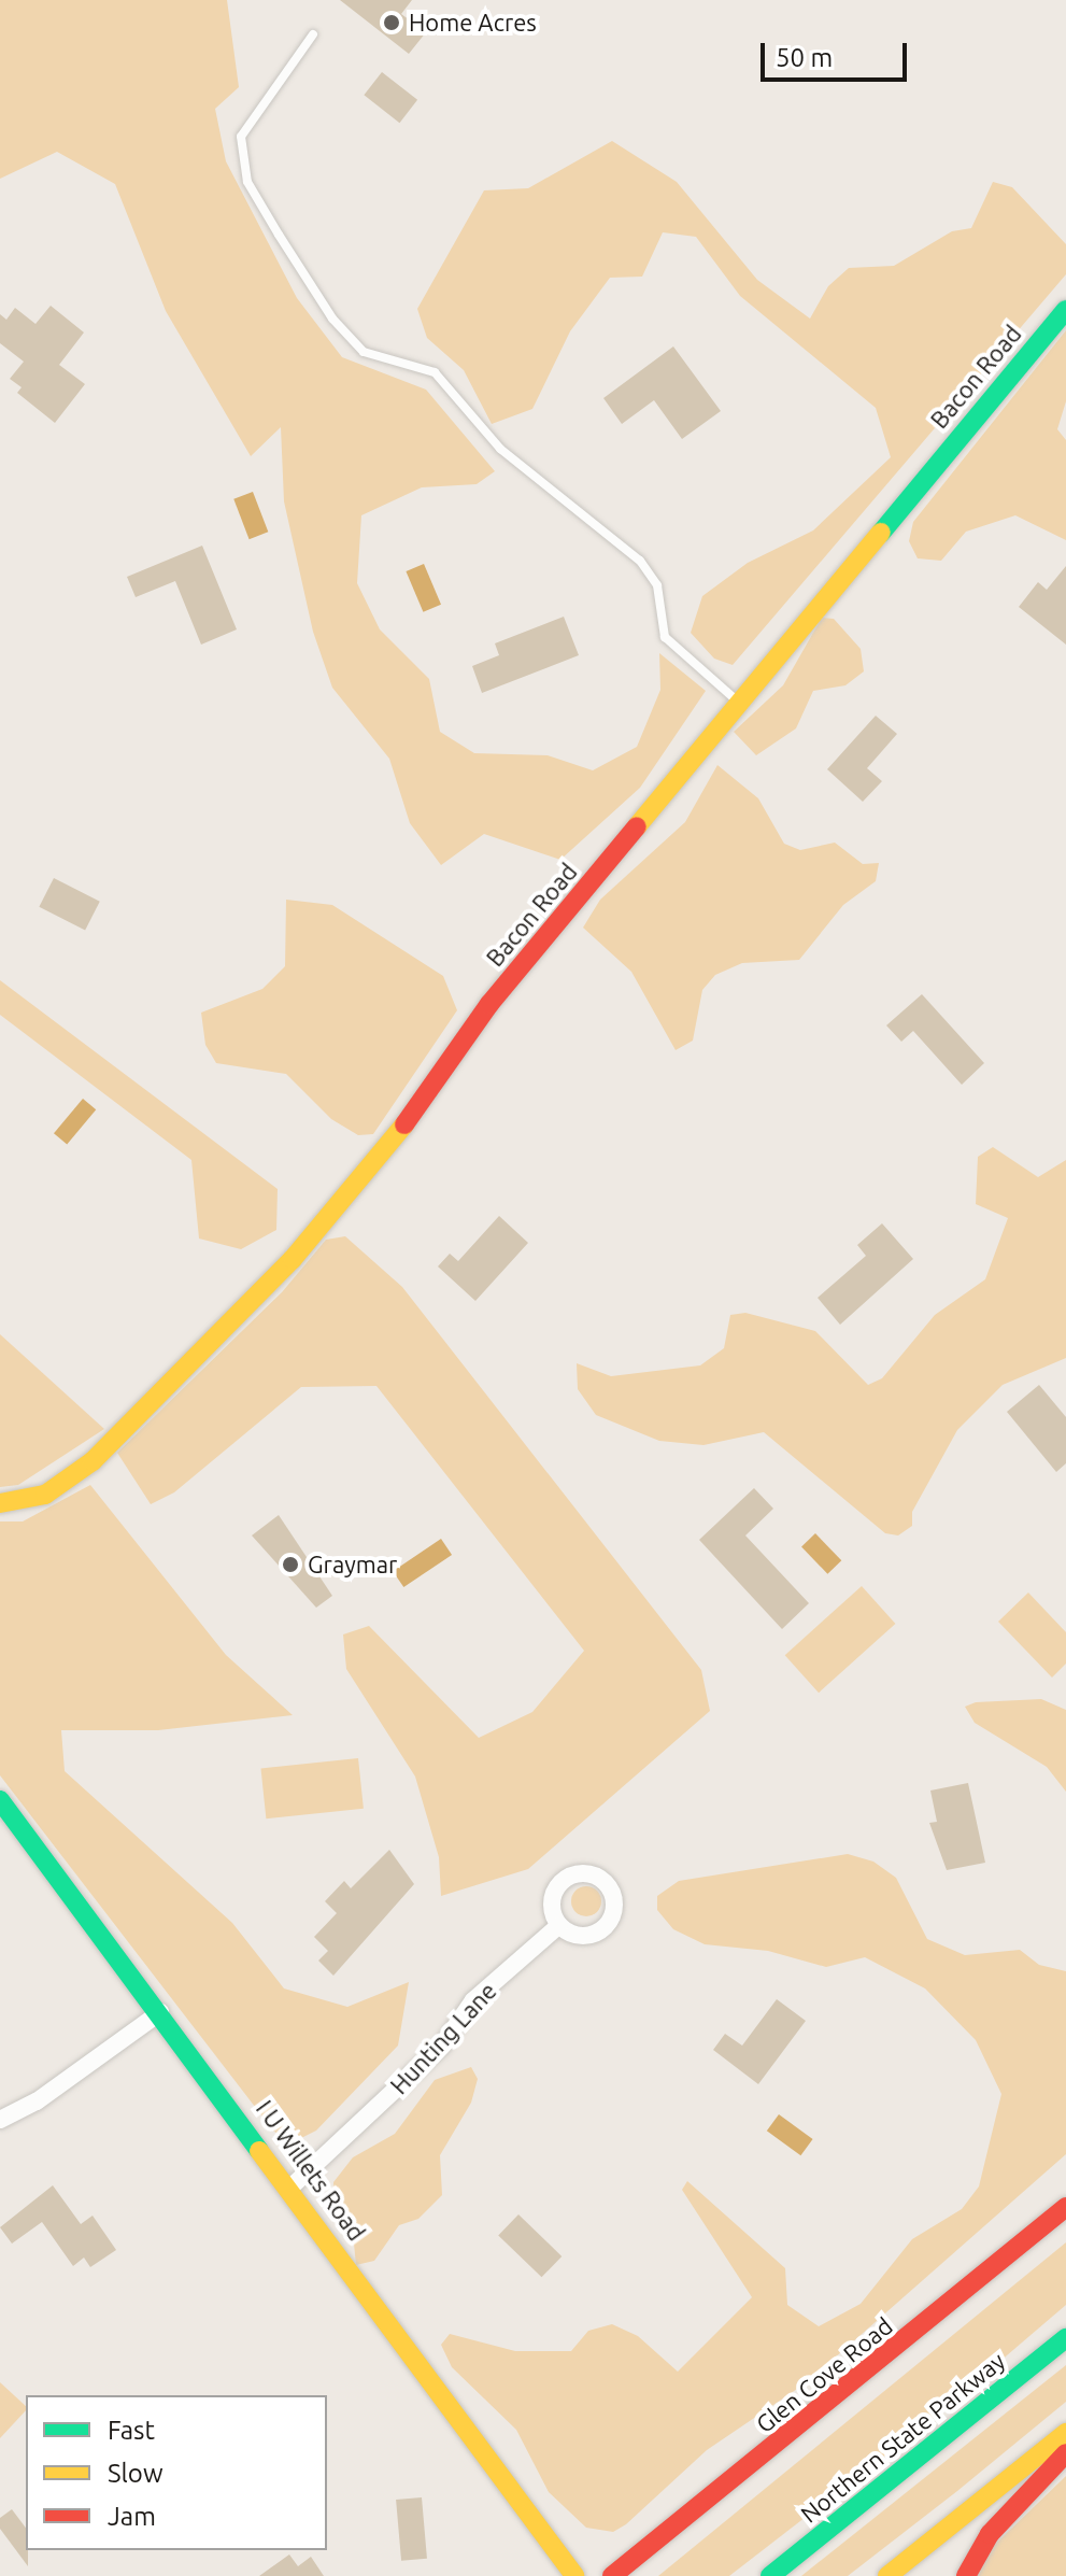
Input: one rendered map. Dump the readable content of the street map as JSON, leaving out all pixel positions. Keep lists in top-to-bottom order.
{
  "streets": {
    "main road": [
      "Bacon Road",
      "I U Willets Road",
      "Glen Cove Road",
      "Northern State Parkway"
    ],
    "street": ["Hunting Lane"]
  },
  "crossings": [
    ["Hunting Lane", "I U Willets Road"]
  ],
  "places": ["Home Acres", "Graymar"],
  "legend": ["Fast", "Slow", "Jam"],
  "scale_bar": "50 m"
}
